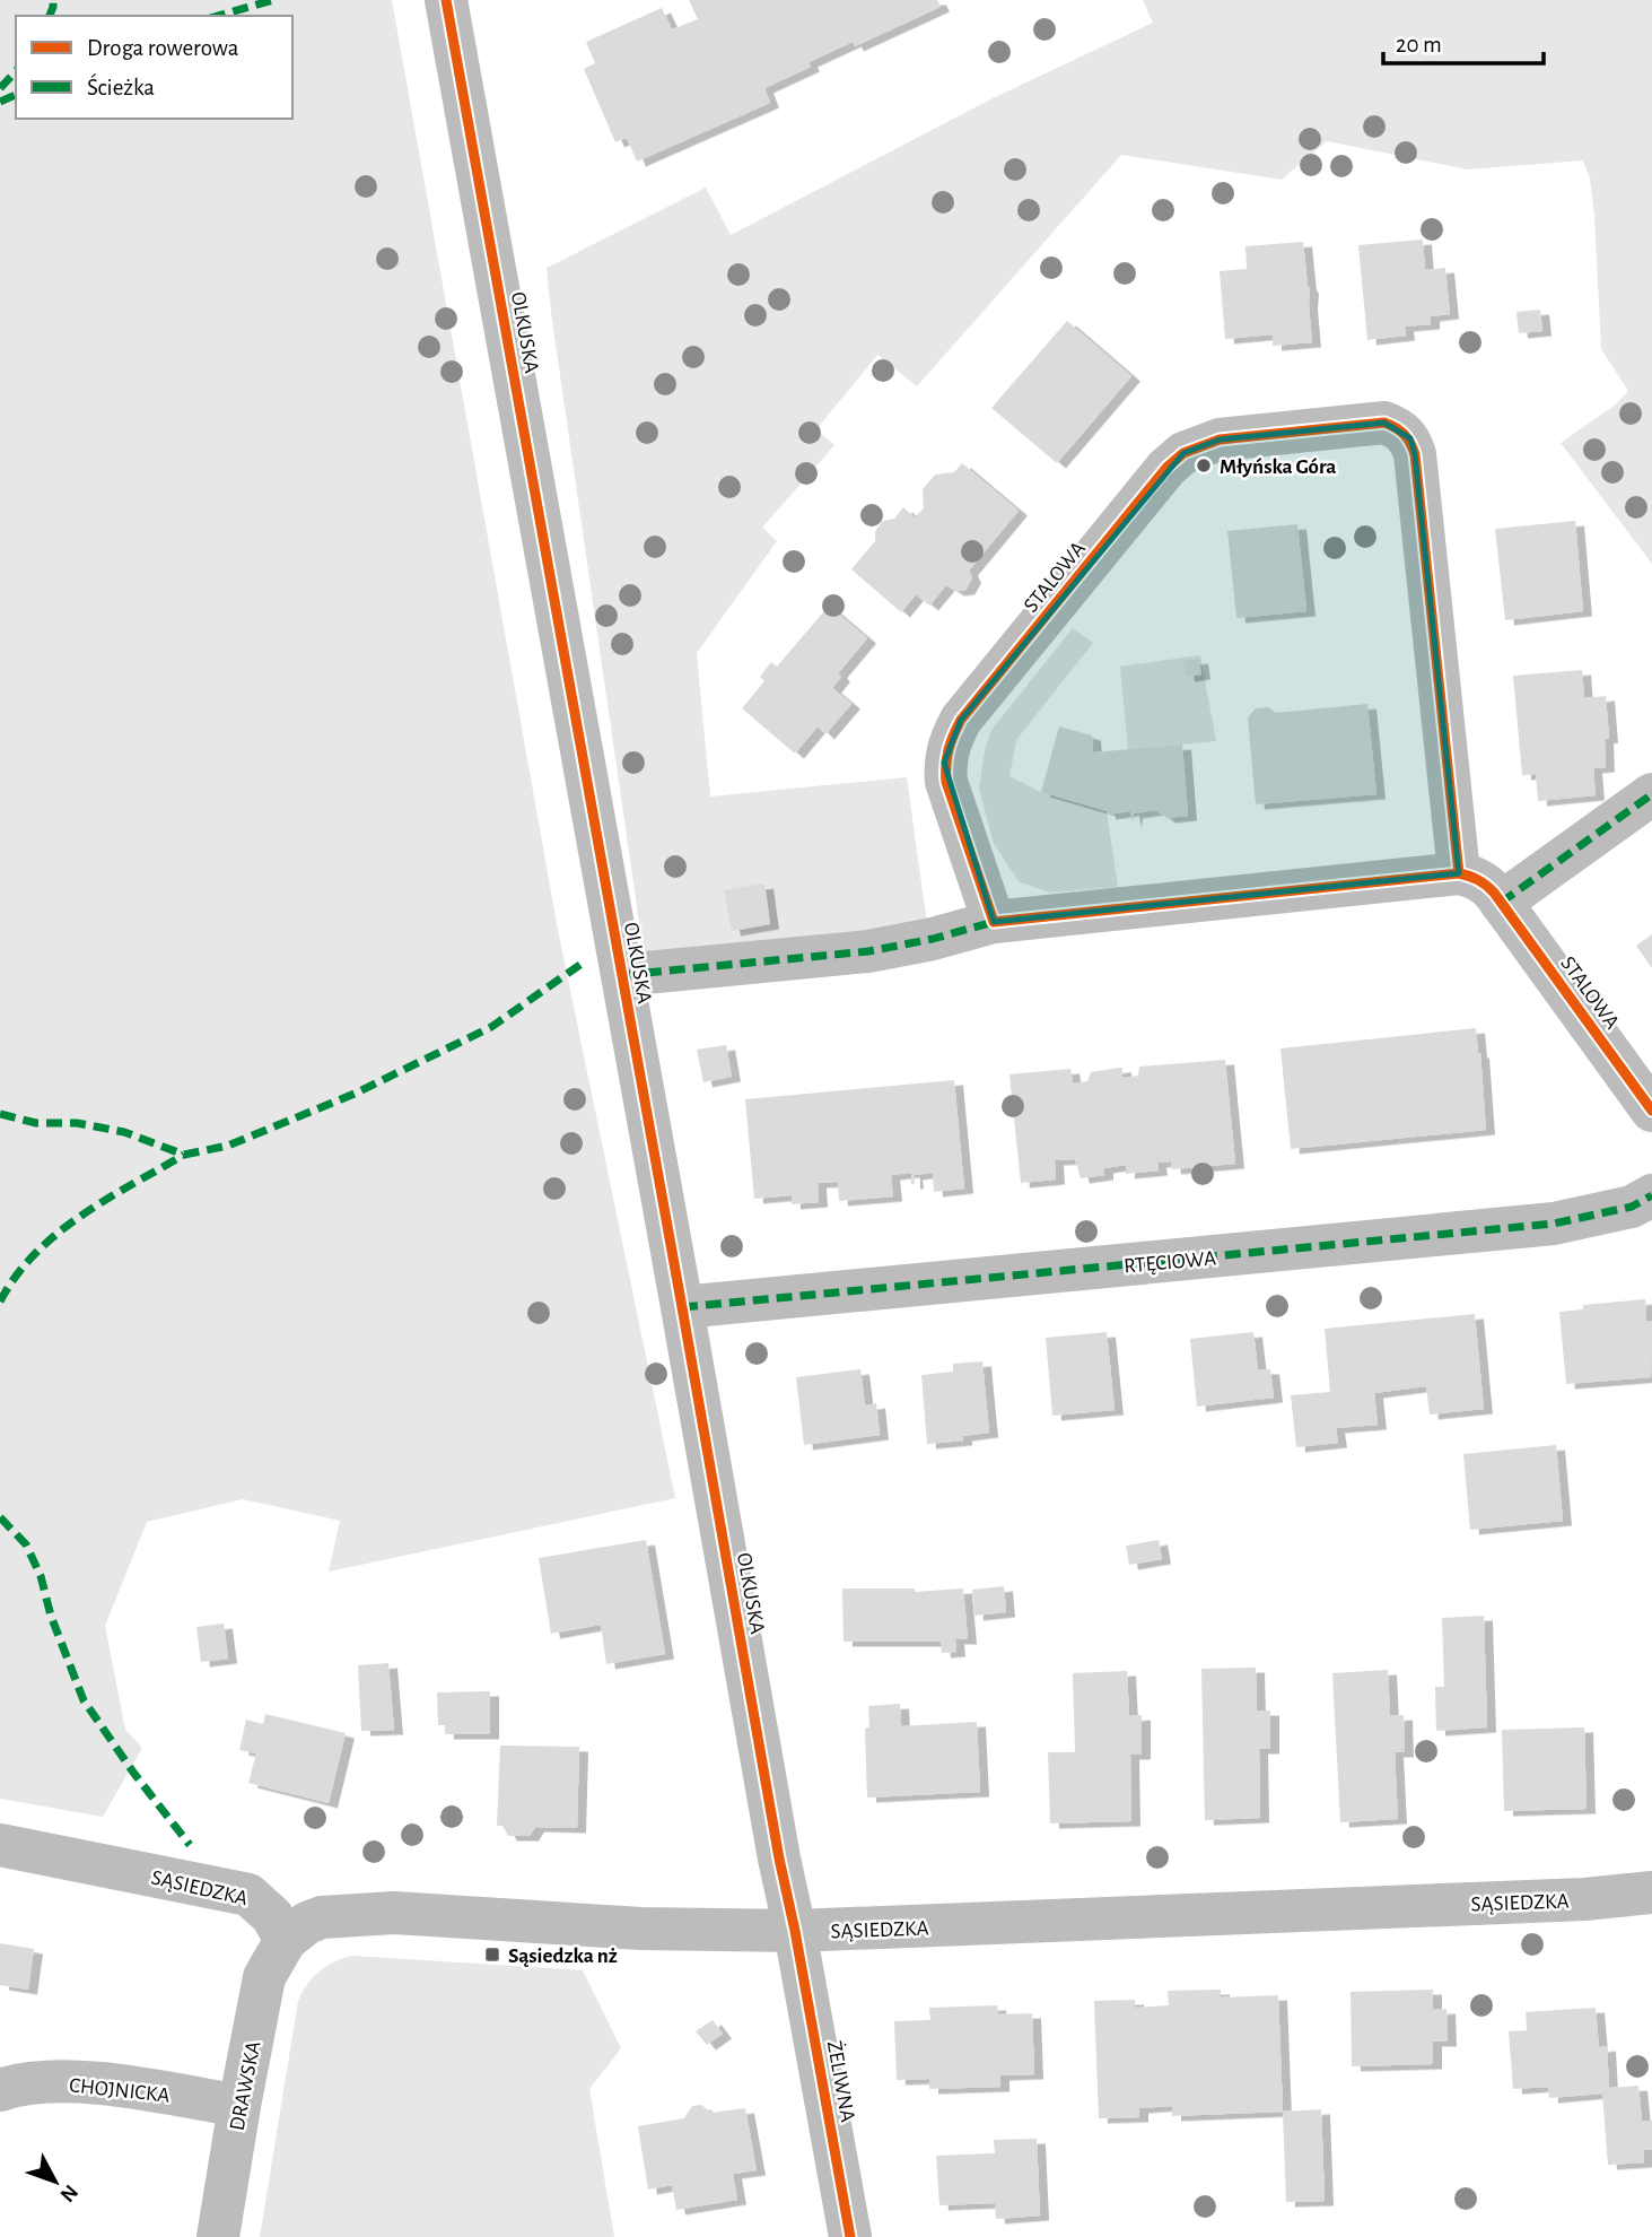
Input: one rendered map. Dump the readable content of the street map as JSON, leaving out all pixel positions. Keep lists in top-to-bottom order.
{
  "streets": {
    "street": [
      "OLKUSKA",
      "STALOWA",
      "RTĘCIOWA",
      "SĄSIEDZKA",
      "ŻELIWNA",
      "DRAWSKA",
      "CHOJNICKA"
    ]
  },
  "crossings": [
    ["OLKUSKA", "RTĘCIOWA"],
    ["OLKUSKA", "SĄSIEDZKA"],
    ["OLKUSKA", "ŻELIWNA"],
    ["SĄSIEDZKA", "ŻELIWNA"],
    ["SĄSIEDZKA", "DRAWSKA"],
    ["DRAWSKA", "CHOJNICKA"]
  ],
  "places": {
    "other": ["Młyńska Góra"],
    "transit": ["Sąsiedzka nż"]
  },
  "legend": ["Droga rowerowa", "Ścieżka"],
  "scale_bar": "20 m",
  "north": "bottom right"
}
